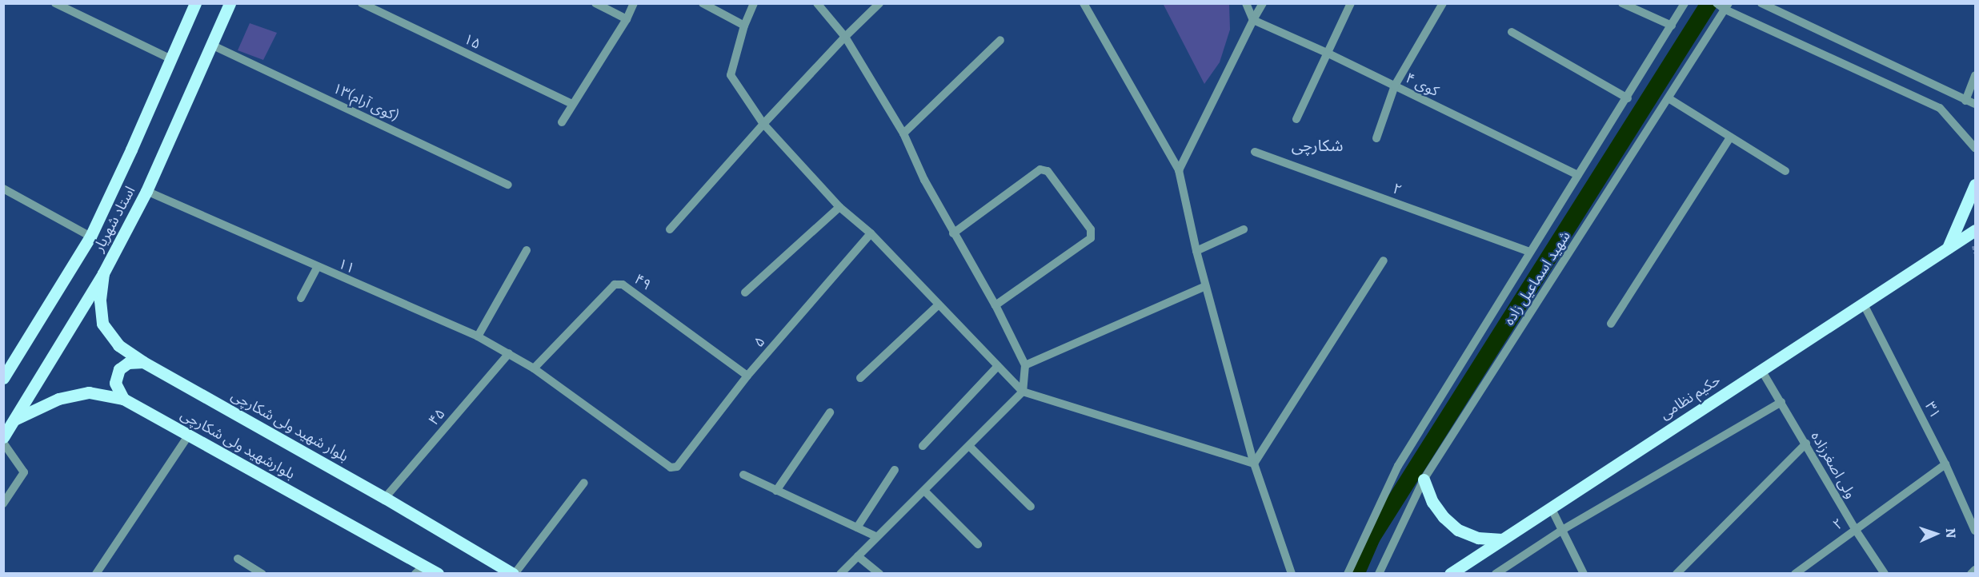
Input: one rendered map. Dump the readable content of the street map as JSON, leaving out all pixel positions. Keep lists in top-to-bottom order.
{
  "streets": {
    "main road": [
      "استاد شهریار",
      "حکیم نظامی",
      "بلوار شهید ولی شکارچی",
      "بلوارشهید ولی شکارچی"
    ],
    "street": [
      "۱۵",
      "کوی ۴",
      "۱۳(کوی آرام)",
      "۲",
      "۱۱",
      "شهید اسماعیل زاده",
      "۴۹",
      "۵",
      "۳۱",
      "۴۵",
      "ولی اصغرزاده"
    ]
  },
  "crossings": [
    ["کوی ۴", "شهید اسماعیل زاده"],
    ["۱۳(کوی آرام)", "استاد شهریار"],
    ["۲", "شهید اسماعیل زاده"],
    ["۲", "۳۱"],
    ["۲", "ولی اصغرزاده"],
    ["استاد شهریار", "۱۱"],
    ["استاد شهریار", "بلوار شهید ولی شکارچی"],
    ["استاد شهریار", "بلوارشهید ولی شکارچی"],
    ["۱۱", "۴۹"],
    ["۱۱", "۵"],
    ["۱۱", "۴۵"],
    ["۴۹", "۵"],
    ["حکیم نظامی", "۳۱"],
    ["حکیم نظامی", "ولی اصغرزاده"],
    ["۴۵", "بلوار شهید ولی شکارچی"]
  ],
  "districts": ["شکارچی"],
  "north": "right"
}
